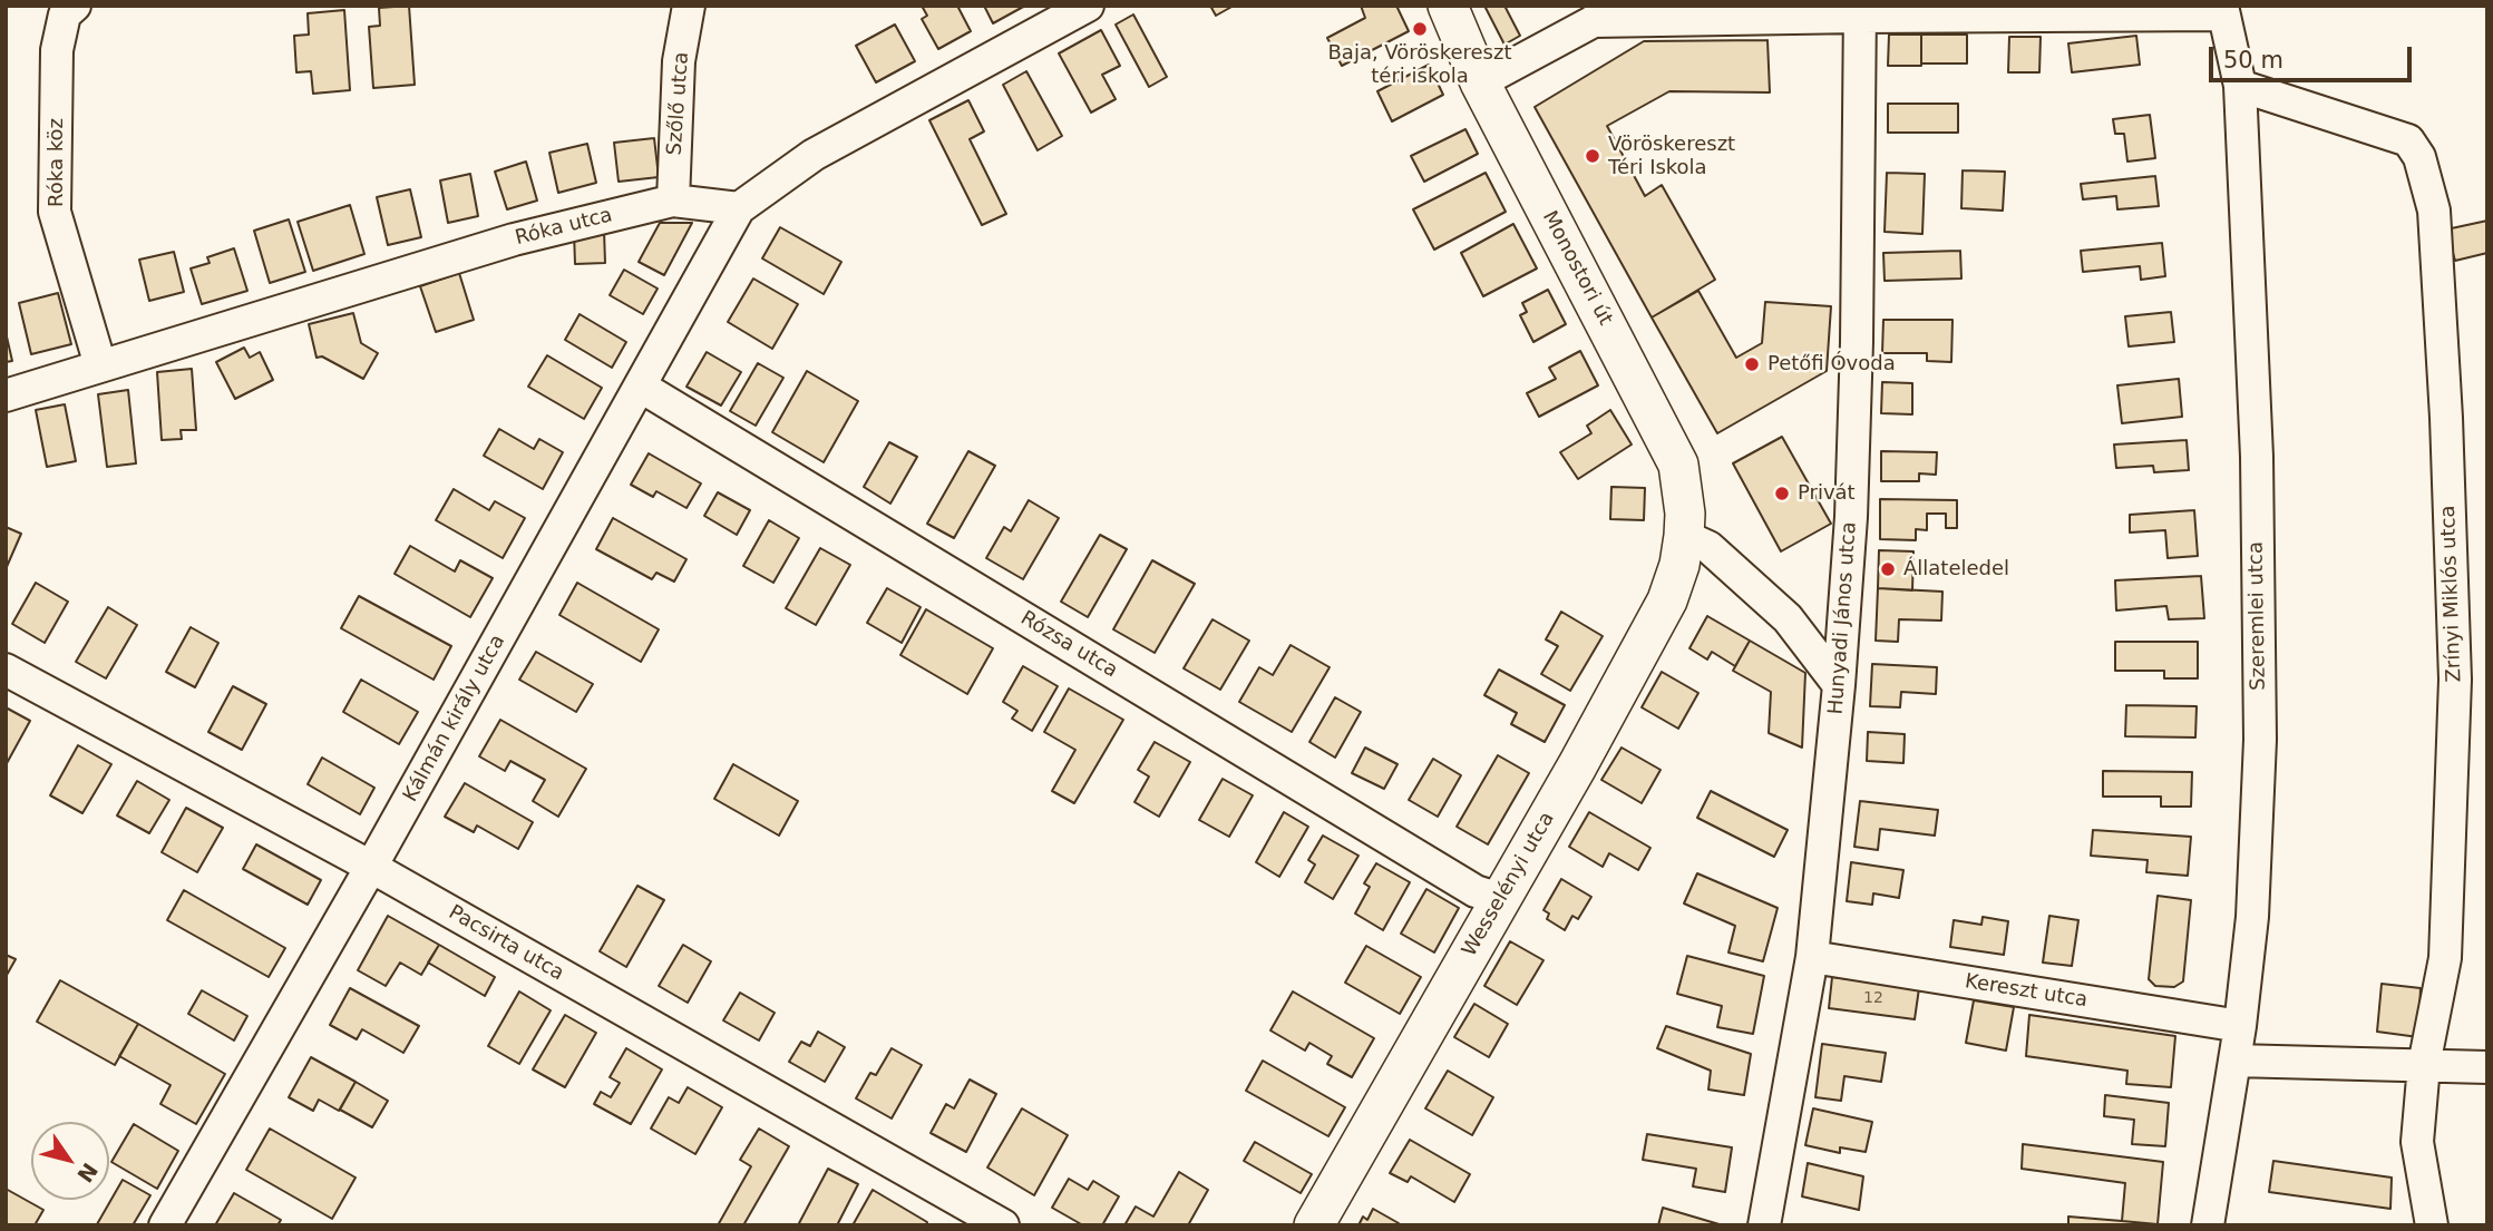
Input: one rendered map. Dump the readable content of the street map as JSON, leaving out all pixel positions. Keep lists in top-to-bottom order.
{
  "streets": {
    "main road": ["Monostori út", "Wesselényi utca"],
    "street": [
      "Szőlő utca",
      "Róka köz",
      "Róka utca",
      "Zrínyi Miklós utca",
      "Szeremlei utca",
      "Hunyadi János utca",
      "Rózsa utca",
      "Kálmán király utca",
      "Pacsirta utca",
      "Kereszt utca"
    ]
  },
  "crossings": [
    ["Szőlő utca", "Róka utca"],
    ["Róka köz", "Róka utca"],
    ["Róka utca", "Kálmán király utca"],
    ["Monostori út", "Wesselényi utca"],
    ["Zrínyi Miklós utca", "Szeremlei utca"],
    ["Szeremlei utca", "Kereszt utca"],
    ["Hunyadi János utca", "Kereszt utca"],
    ["Rózsa utca", "Kálmán király utca"],
    ["Rózsa utca", "Wesselényi utca"],
    ["Kálmán király utca", "Pacsirta utca"]
  ],
  "places": [
    "Baja, Vöröskereszt téri iskola",
    "Vöröskereszt Téri Iskola",
    "Petőfi Óvoda",
    "Privát",
    "Állateledel"
  ],
  "house_numbers": ["12"],
  "scale_bar": "50 m",
  "north": "bottom right"
}
